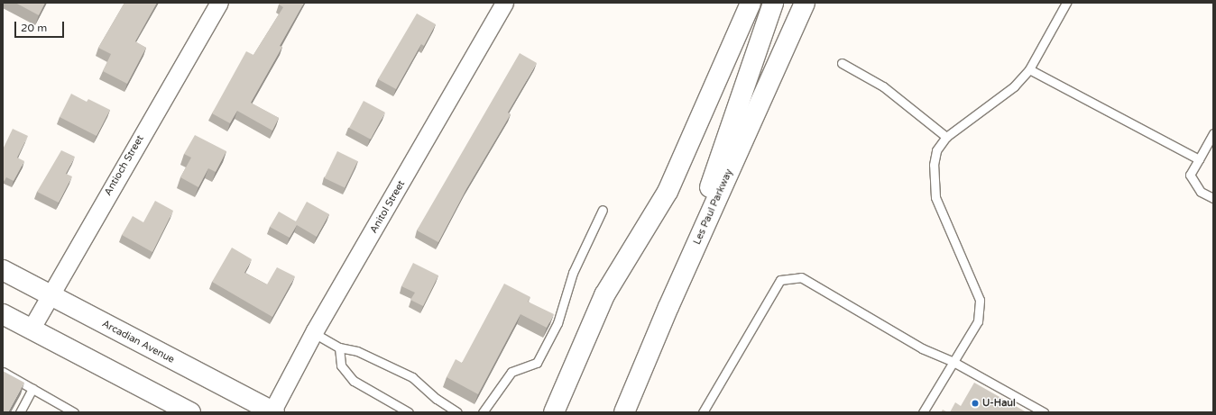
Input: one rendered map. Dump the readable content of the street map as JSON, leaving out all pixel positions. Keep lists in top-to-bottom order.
{
  "streets": {
    "main road": ["Les Paul Parkway", "Arcadian Avenue"],
    "street": ["Antioch Street", "Anitol Street"]
  },
  "crossings": [
    ["Antioch Street", "Arcadian Avenue"],
    ["Anitol Street", "Arcadian Avenue"]
  ],
  "places": ["U-Haul"],
  "scale_bar": "20 m"
}
